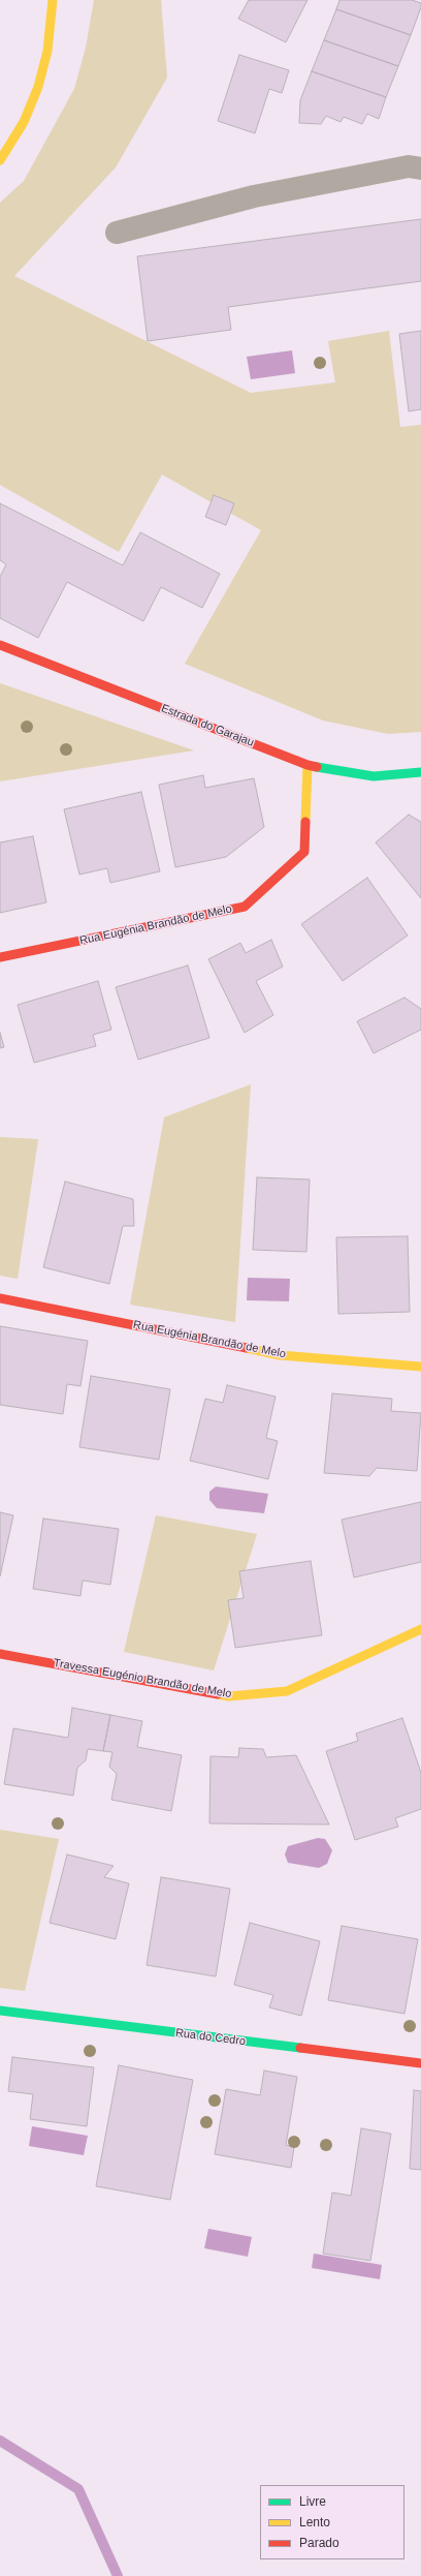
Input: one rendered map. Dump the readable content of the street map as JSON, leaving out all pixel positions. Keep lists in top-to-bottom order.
{
  "streets": {
    "main road": [
      "Estrada do Garajau",
      "Rua Eugénia Brandão de Melo",
      "Travessa Eugénio Brandão de Melo",
      "Rua do Cedro"
    ]
  },
  "crossings": [
    ["Estrada do Garajau", "Rua Eugénia Brandão de Melo"]
  ],
  "legend": ["Livre", "Lento", "Parado"]
}
